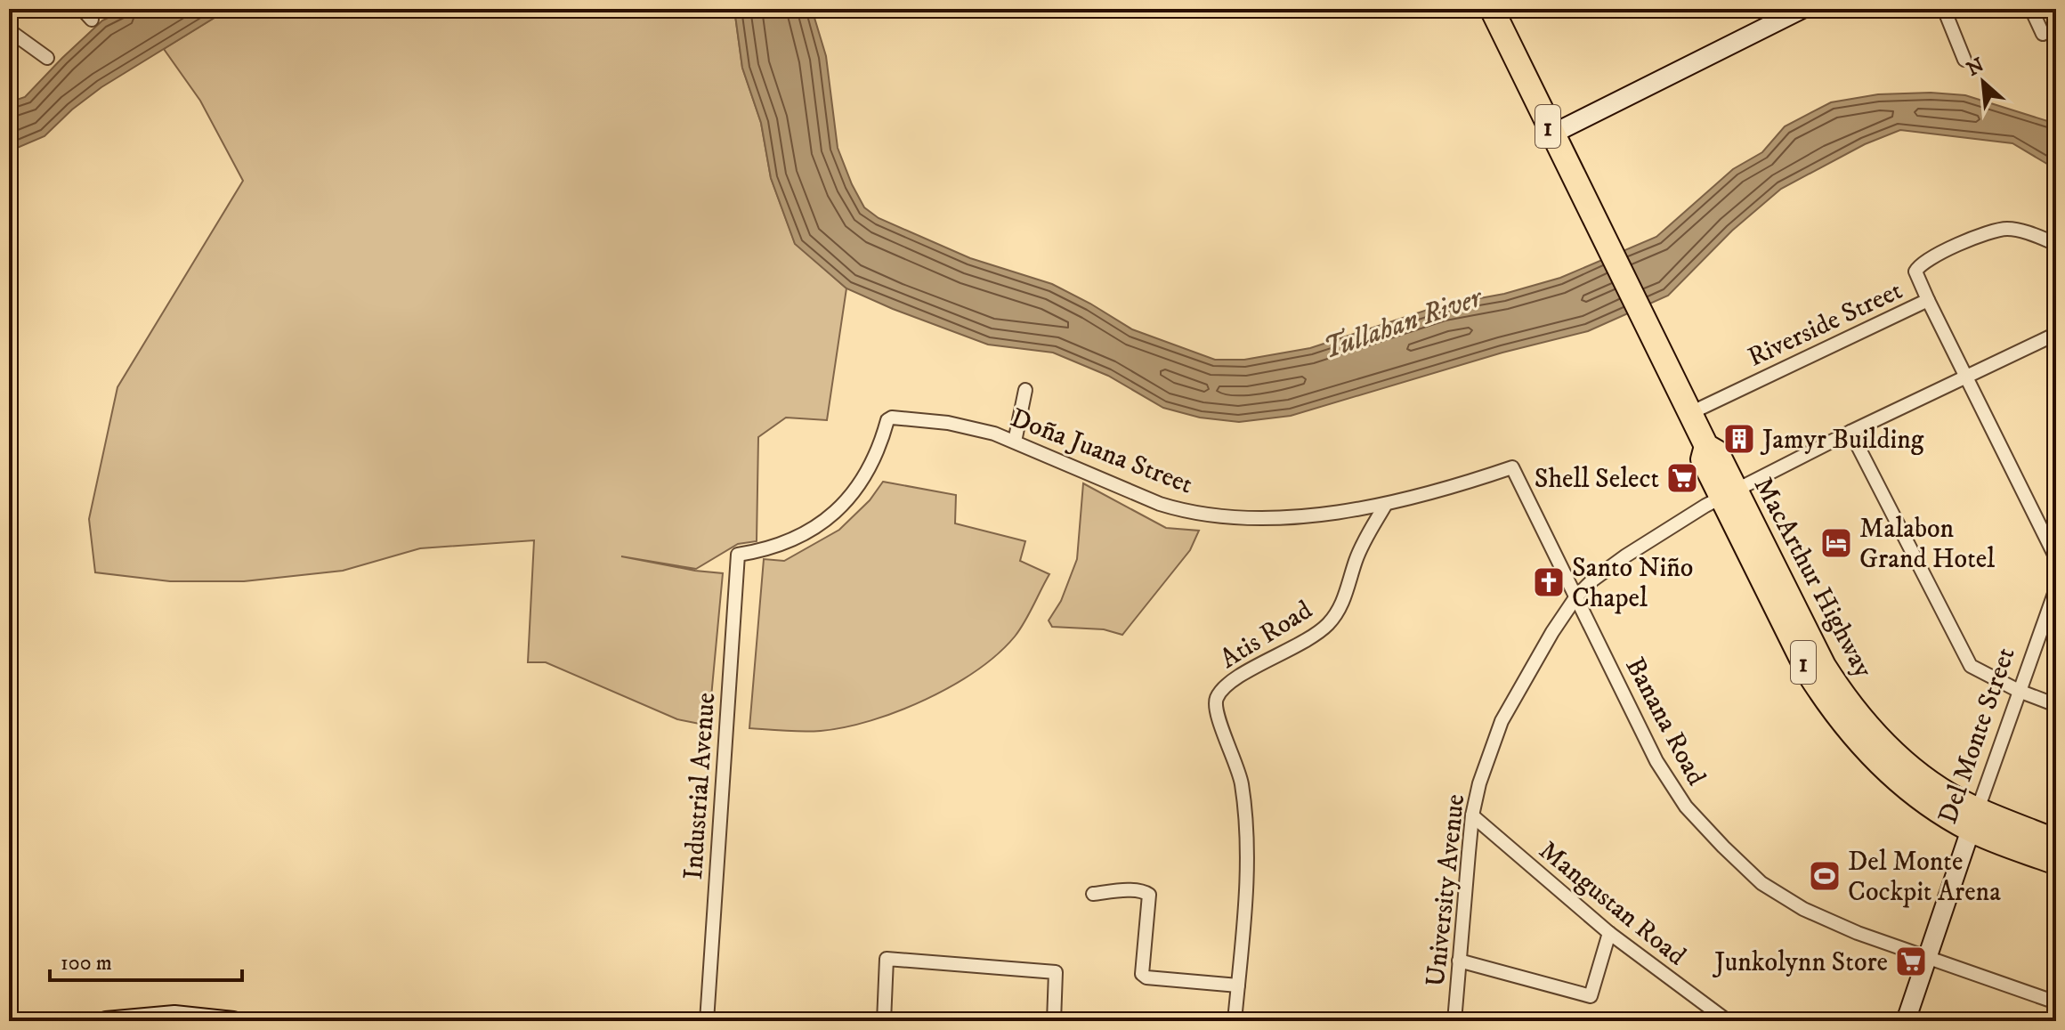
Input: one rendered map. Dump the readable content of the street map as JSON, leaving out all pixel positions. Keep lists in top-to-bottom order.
{
  "streets": {
    "highway": ["1", "MacArthur Highway"],
    "street": [
      "Riverside Street",
      "Doña Juana Street",
      "Atis Road",
      "Banana Road",
      "Del Monte Street",
      "Industrial Avenue",
      "University Avenue",
      "Mangustan Road"
    ]
  },
  "crossings": [
    ["Riverside Street", "MacArthur Highway"],
    ["Doña Juana Street", "Atis Road"],
    ["Doña Juana Street", "Banana Road"],
    ["Doña Juana Street", "Industrial Avenue"],
    ["MacArthur Highway", "Del Monte Street"],
    ["MacArthur Highway", "University Avenue"],
    ["Banana Road", "Del Monte Street"],
    ["Banana Road", "University Avenue"],
    ["University Avenue", "Mangustan Road"]
  ],
  "water": ["Tullahan River"],
  "places": {
    "building": ["Jamyr Building"],
    "supermarket": ["Shell Select", "Junkolynn Store"],
    "hotel": ["Malabon Grand Hotel"],
    "church": ["Santo Niño Chapel"],
    "sports": ["Del Monte Cockpit Arena"]
  },
  "scale_bar": "100 m",
  "north": "top left"
}
